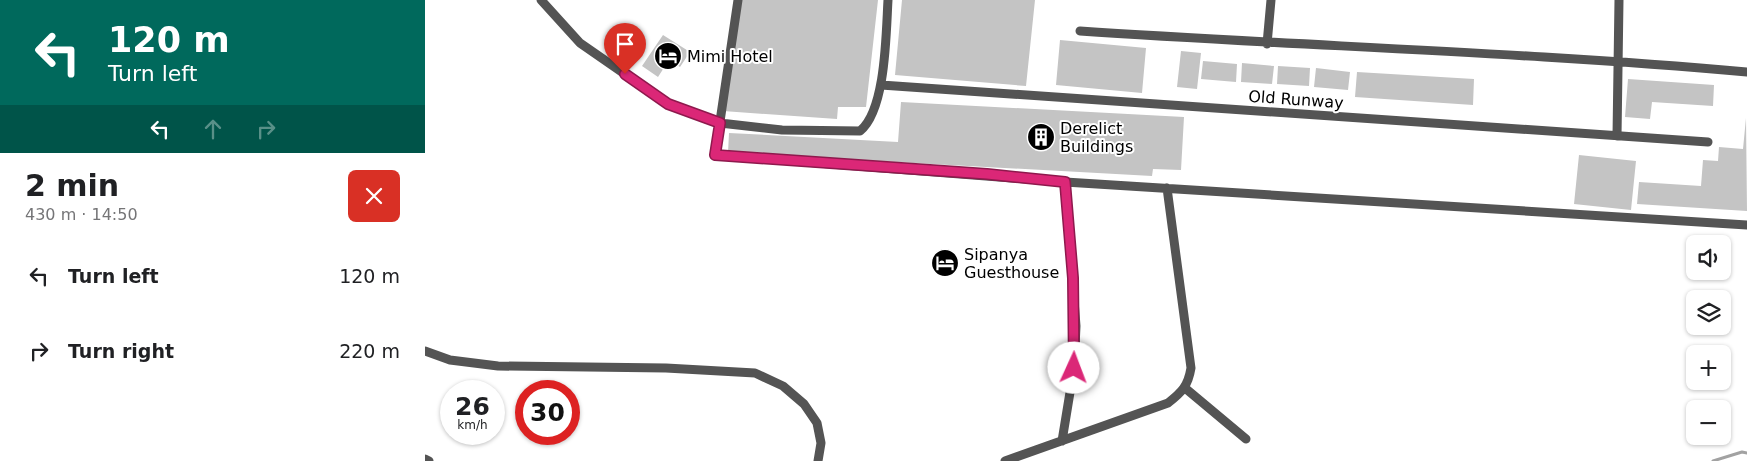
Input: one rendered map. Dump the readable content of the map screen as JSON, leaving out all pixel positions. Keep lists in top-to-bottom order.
{
  "streets": {
    "street": ["Old Runway"]
  },
  "places": {
    "hotel": ["Mimi Hotel", "Sipanya Guesthouse"],
    "building": ["Derelict Buildings"]
  },
  "page": {
    "turn": ["120 m", "Turn left"],
    "heading": ["2 min", "430 m · 14:50"],
    "map_buttons": ["+", "−"],
    "list": [
      {
        "name": "Turn left",
        "value": "120 m"
      },
      {
        "name": "Turn right",
        "value": "220 m"
      }
    ],
    "speed": "26 km/h",
    "limit": "30"
  }
}
